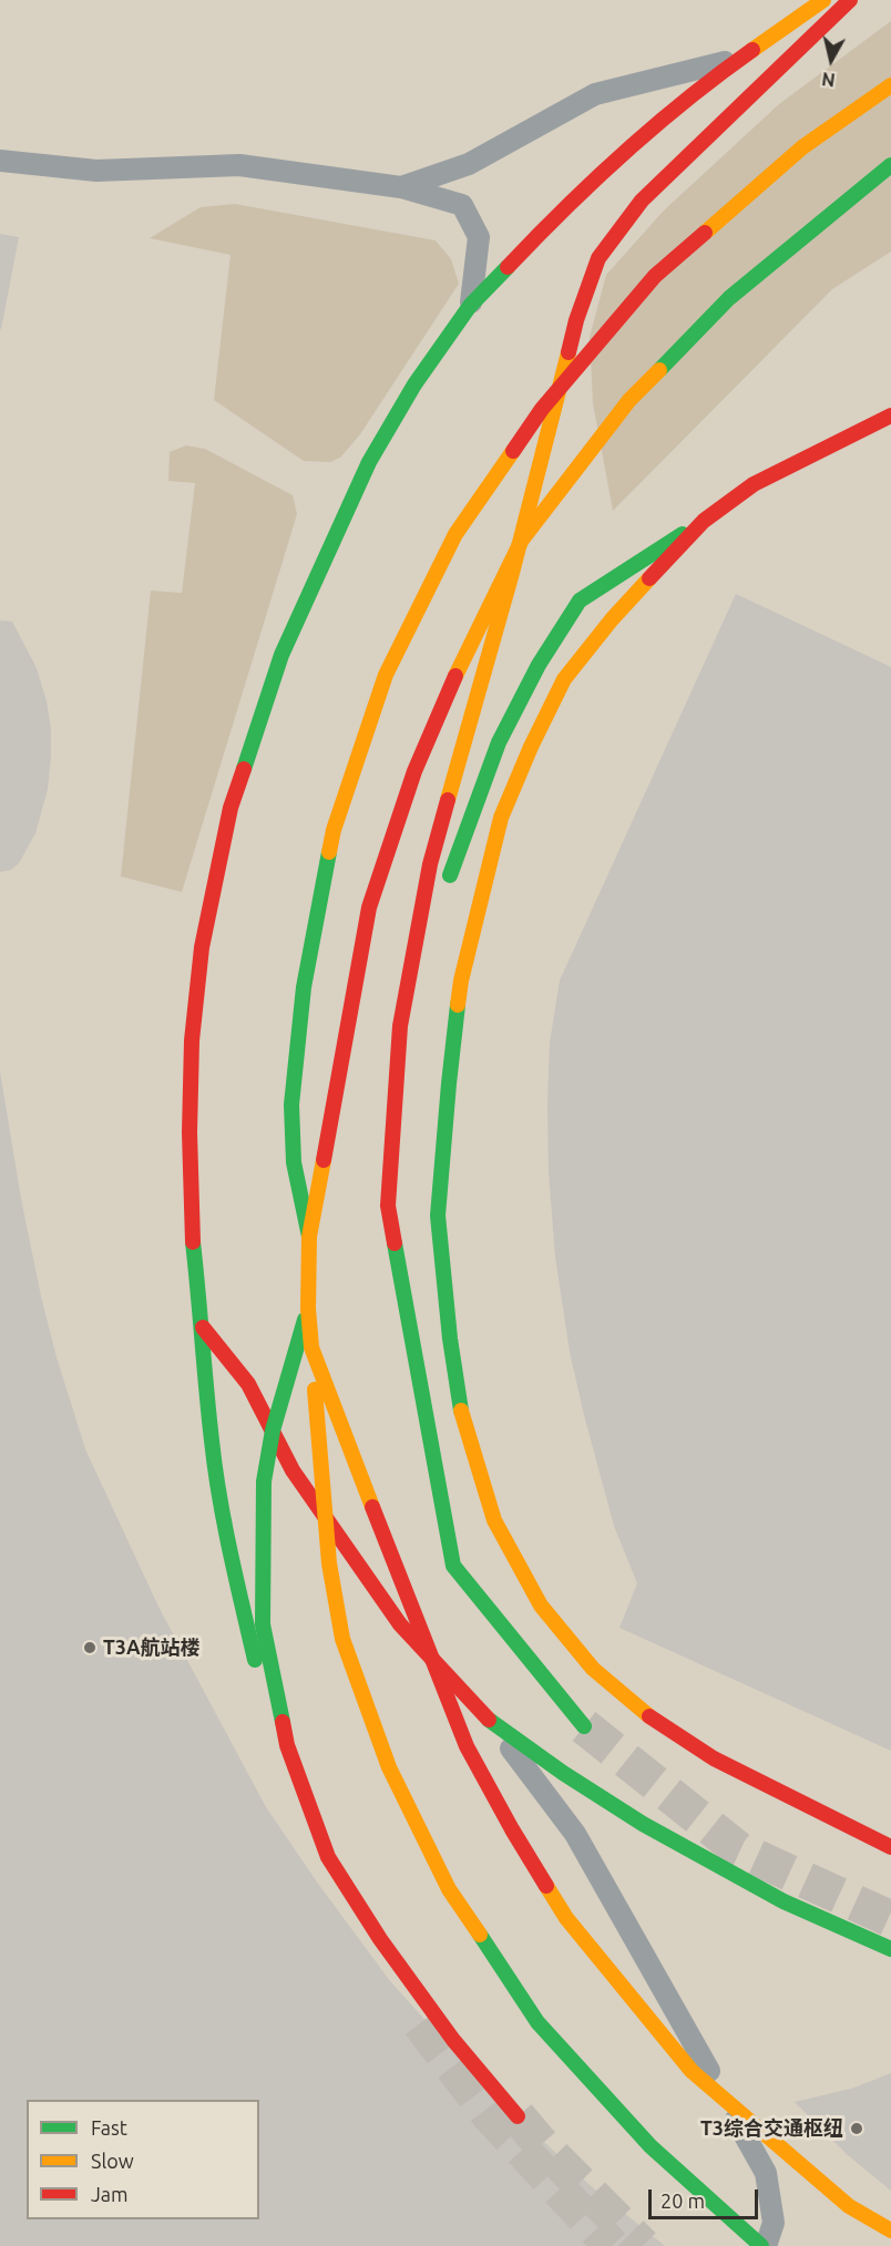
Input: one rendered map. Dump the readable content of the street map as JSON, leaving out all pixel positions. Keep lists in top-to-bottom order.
{
  "places": ["T3A航站楼", "T3综合交通枢纽"],
  "legend": ["Fast", "Slow", "Jam"],
  "scale_bar": "20 m",
  "north": "bottom"
}
